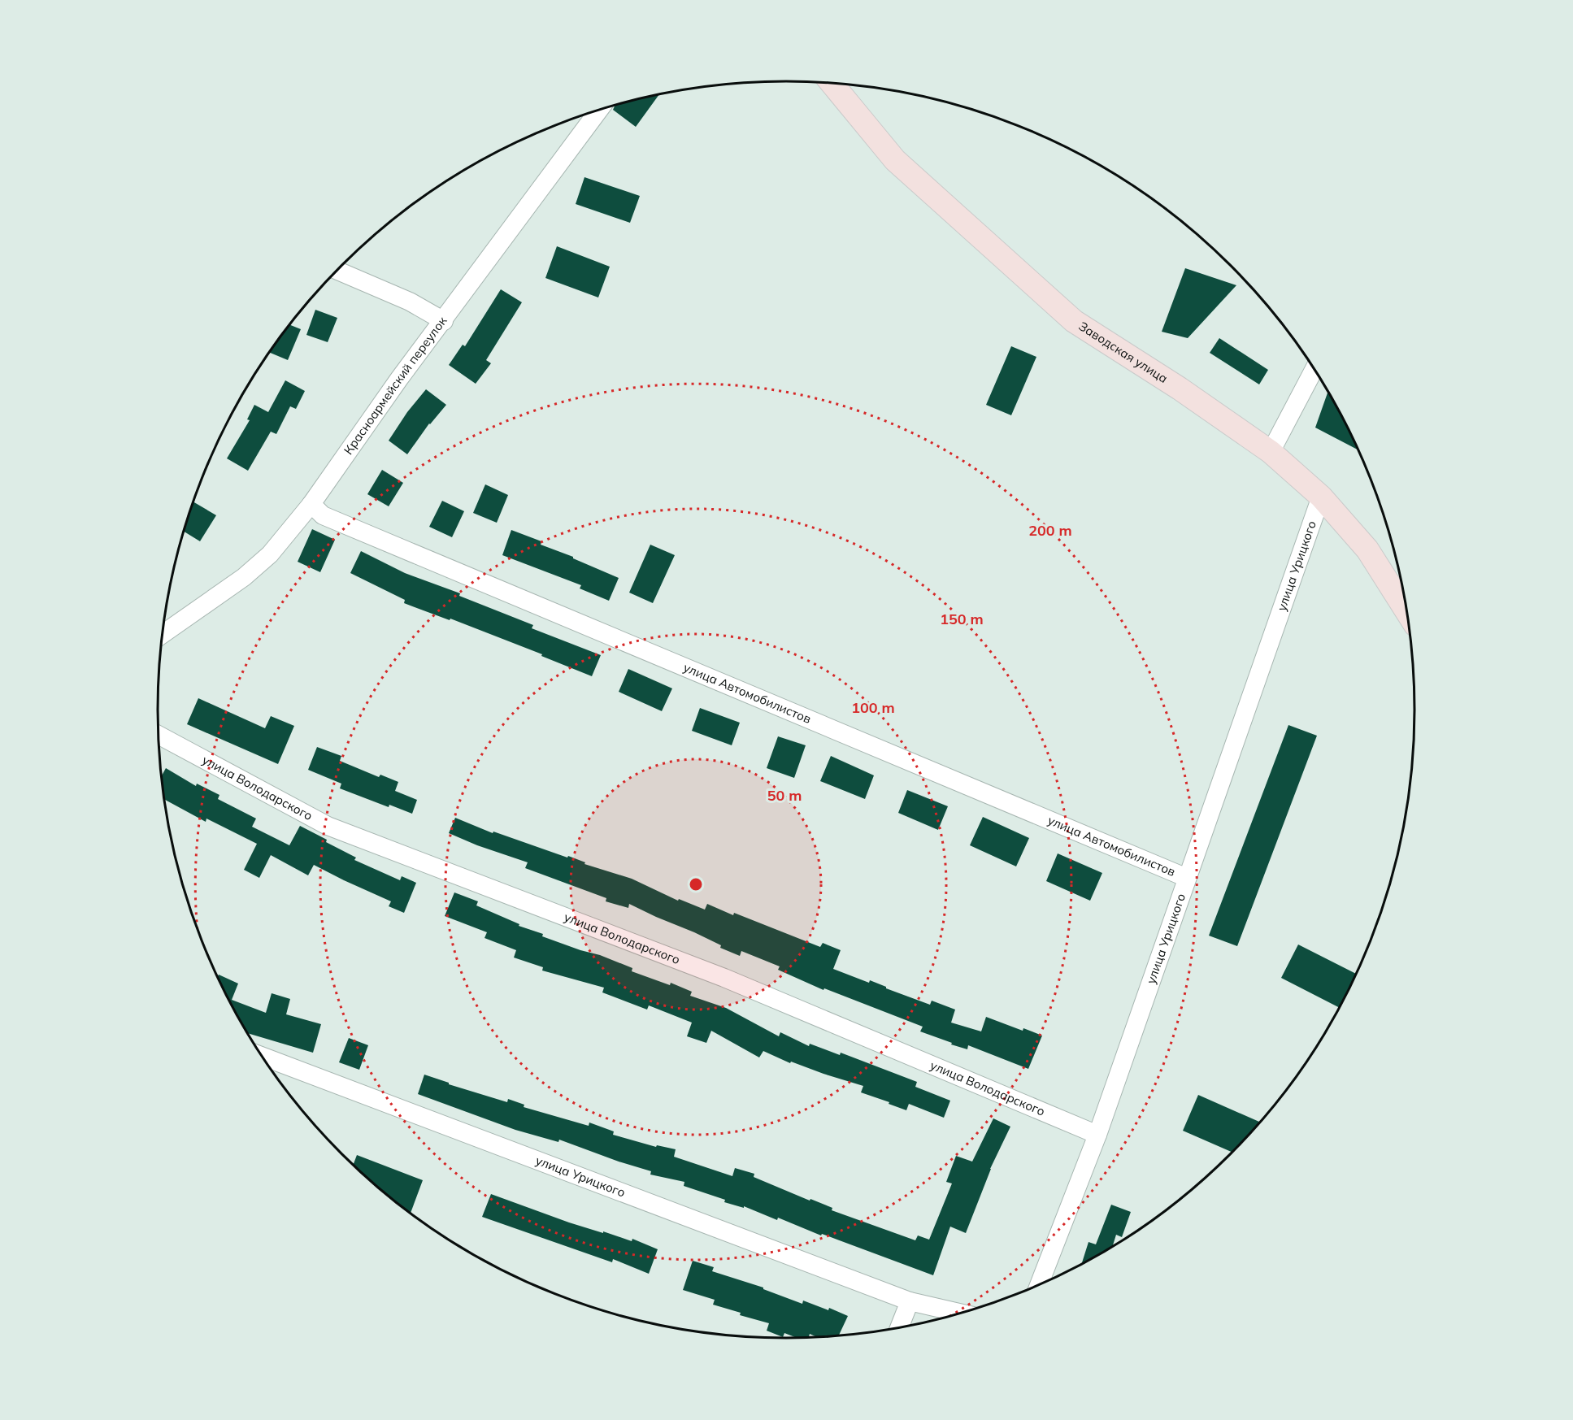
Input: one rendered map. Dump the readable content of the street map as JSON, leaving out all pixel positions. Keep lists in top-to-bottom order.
{
  "streets": {
    "main road": ["Заводская улица"],
    "street": [
      "Красноармейский переулок",
      "улица Урицкого",
      "улица Автомобилистов",
      "улица Володарского"
    ]
  },
  "crossings": [
    ["Заводская улица", "улица Урицкого"],
    ["Красноармейский переулок", "улица Автомобилистов"],
    ["улица Урицкого", "улица Автомобилистов"],
    ["улица Урицкого", "улица Володарского"]
  ],
  "rings": [
    "200 m",
    "150 m",
    "100 m",
    "50 m"
  ]
}
